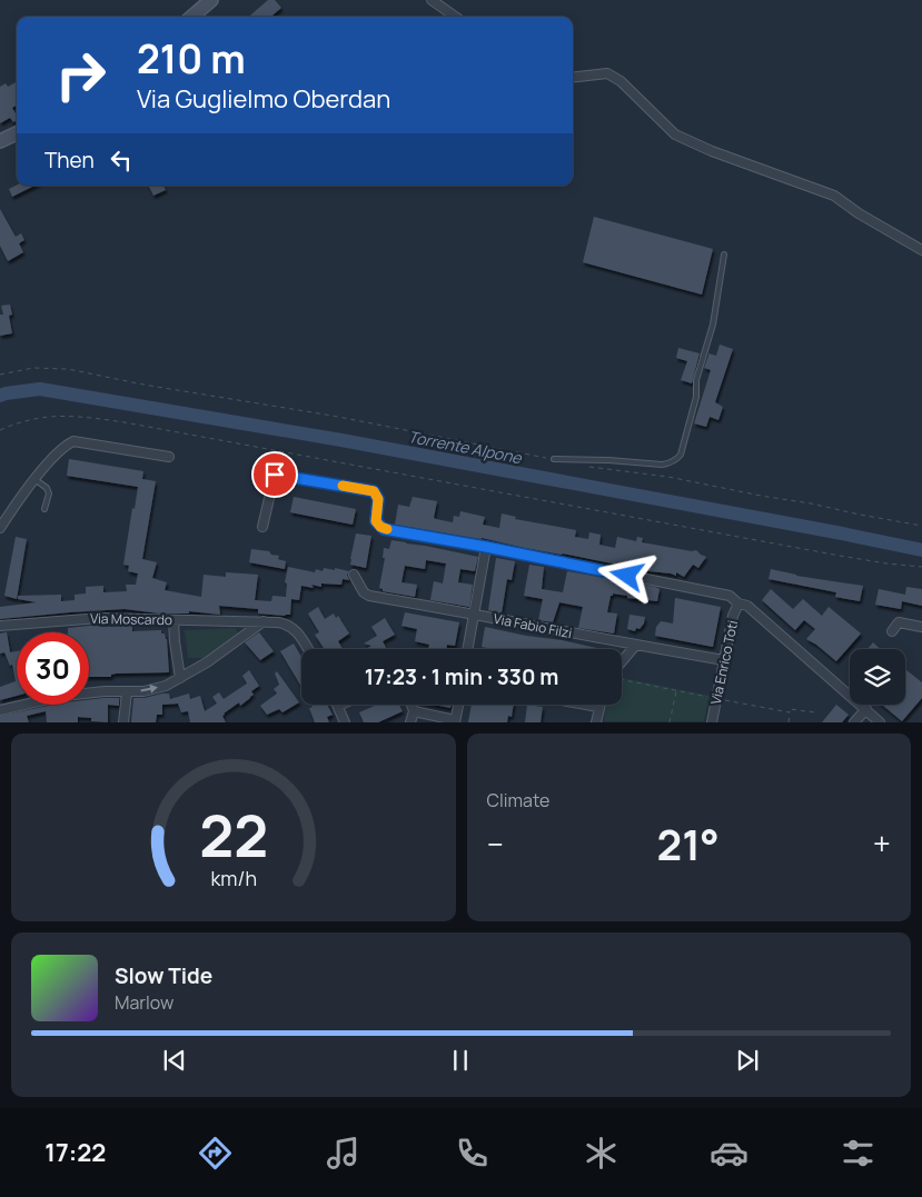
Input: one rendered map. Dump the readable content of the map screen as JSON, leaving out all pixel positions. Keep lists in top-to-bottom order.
{
  "streets": {
    "street": ["Via Moscardo", "Via Fabio Filzi", "Via Enrico Toti"]
  },
  "crossings": [
    ["Via Fabio Filzi", "Via Enrico Toti"]
  ],
  "water": ["Torrente Alpone"],
  "page": {
    "turn": ["210 m", "Via Guglielmo Oberdan"],
    "then": "Then",
    "limit": "30",
    "trip": "17:23 · 1 min · 330 m",
    "tile": "Climate",
    "heat": ["−", "21°", "+"],
    "song": ["Slow Tide", "Marlow"],
    "tabs": "17:22",
    "gauge": ["22", "km/h"]
  }
}
